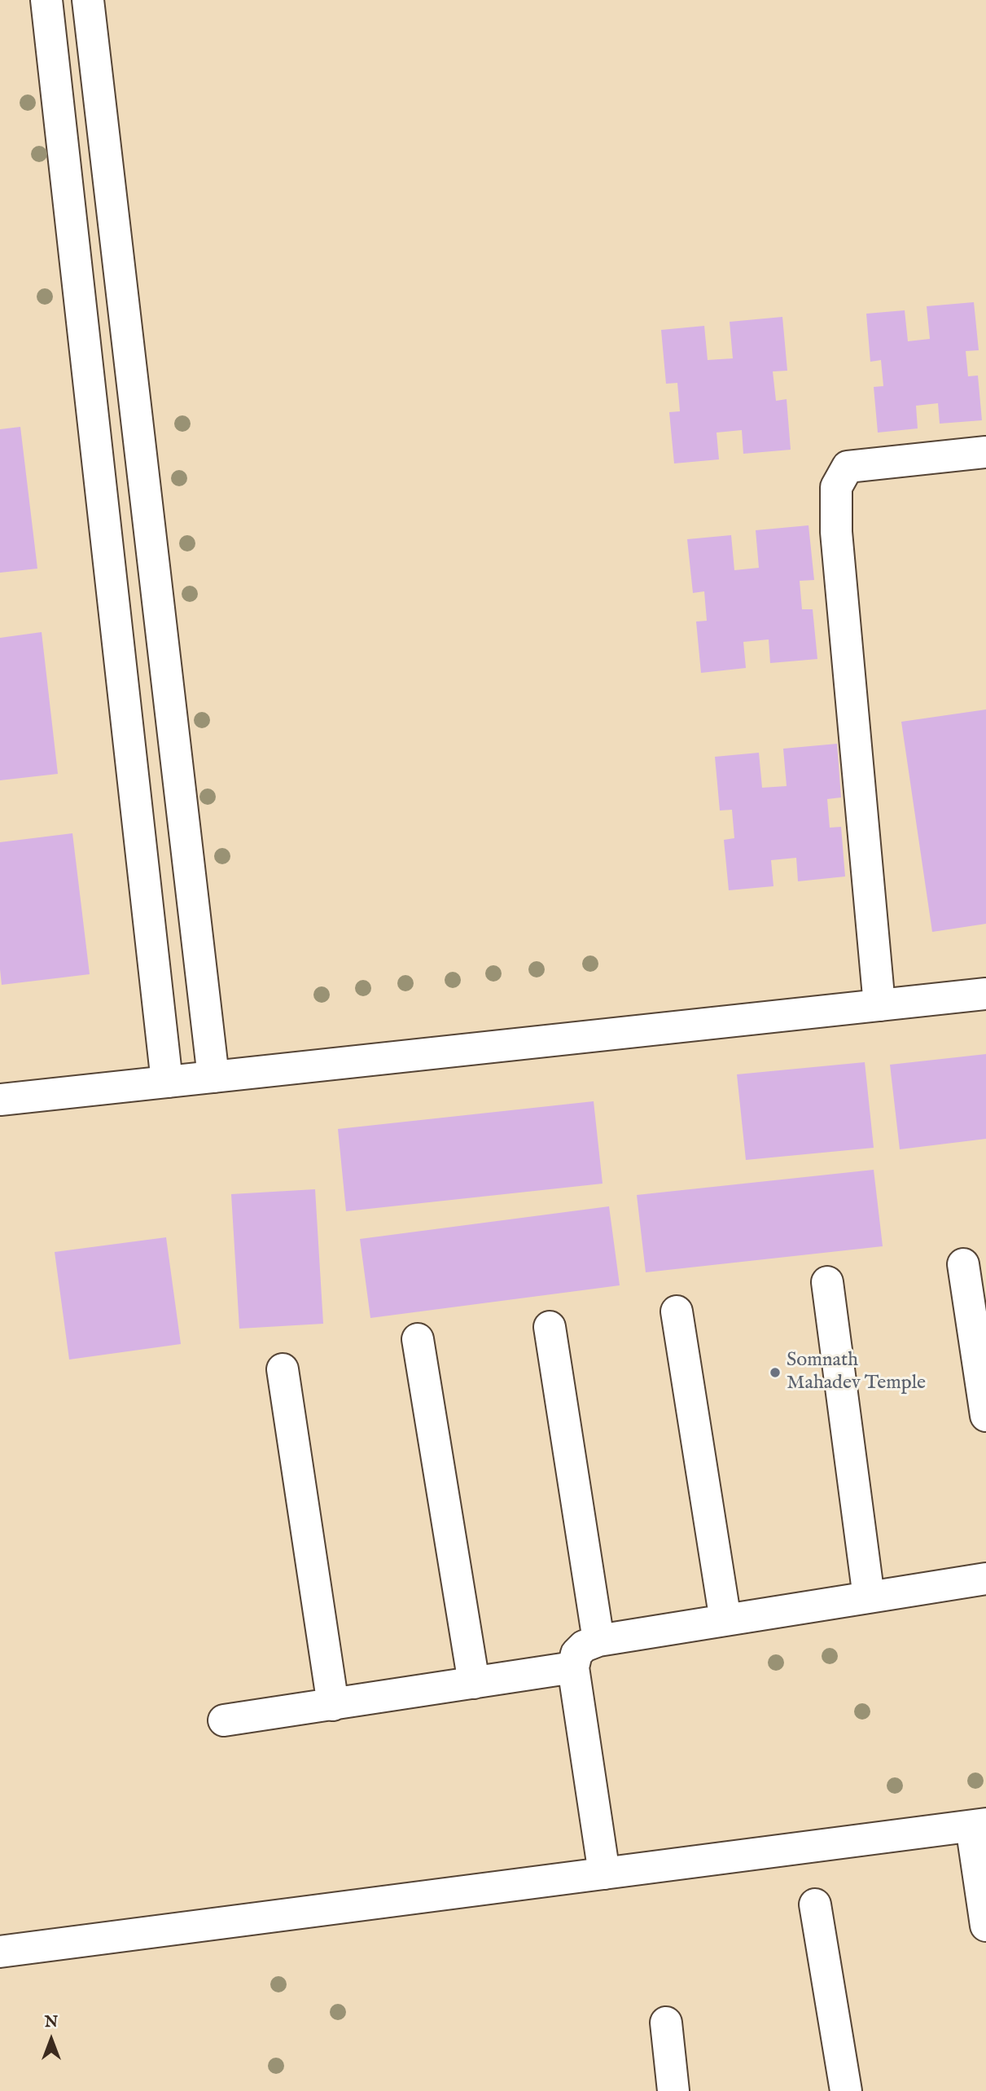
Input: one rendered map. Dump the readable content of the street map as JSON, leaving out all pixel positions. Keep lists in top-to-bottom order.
{
  "places": ["Somnath Mahadev Temple"],
  "north": "top"
}
